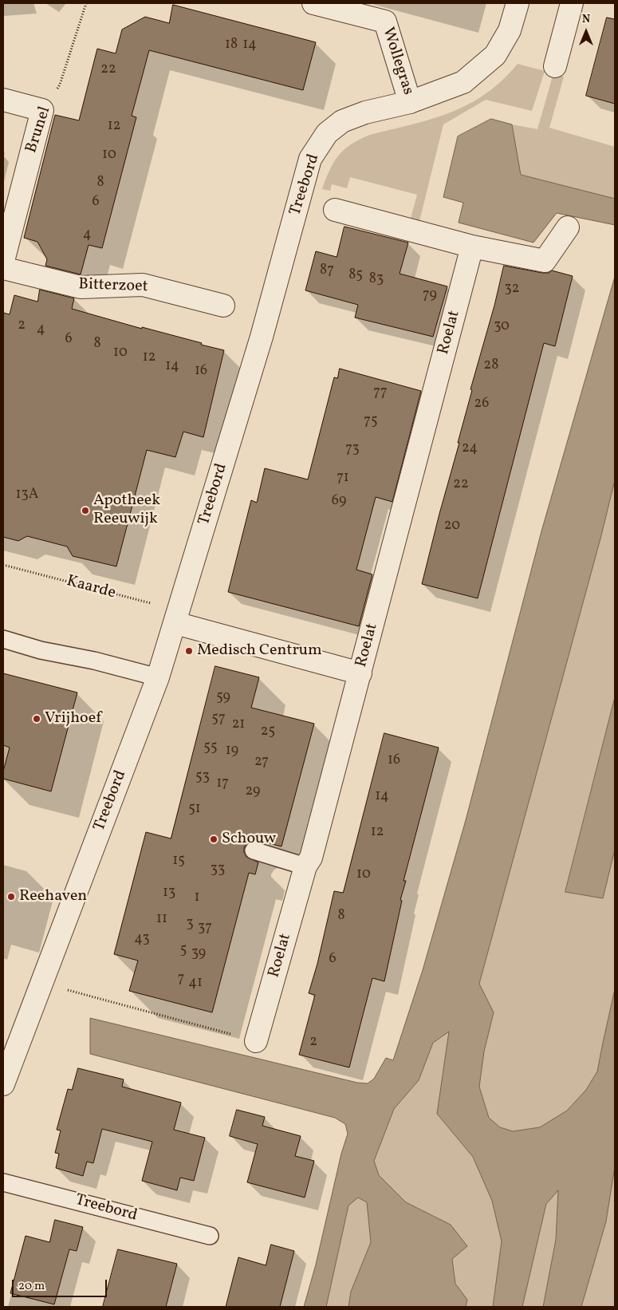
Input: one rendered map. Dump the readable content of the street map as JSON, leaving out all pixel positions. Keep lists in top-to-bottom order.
{
  "streets": {
    "street": [
      "Wollegras",
      "Brunel",
      "Treebord",
      "Bitterzoet",
      "Roelat"
    ],
    "path": ["Kaarde"]
  },
  "crossings": [
    ["Wollegras", "Treebord"],
    ["Treebord", "Kaarde"]
  ],
  "places": [
    "Apotheek Reeuwijk",
    "Medisch Centrum",
    "Vrijhoef",
    "Schouw",
    "Reehaven"
  ],
  "house_numbers": [
    "18",
    "14",
    "22",
    "12",
    "10",
    "8",
    "6",
    "4",
    "87",
    "85",
    "83",
    "32",
    "79",
    "2",
    "30",
    "4",
    "6",
    "8",
    "10",
    "12",
    "28",
    "14",
    "16",
    "77",
    "26",
    "75",
    "24",
    "73",
    "71",
    "22",
    "13A",
    "69",
    "20",
    "59",
    "57",
    "21",
    "25",
    "55",
    "19",
    "16",
    "27",
    "53",
    "17",
    "29",
    "14",
    "51",
    "12",
    "15",
    "33",
    "10",
    "13",
    "1",
    "8",
    "11",
    "3",
    "37",
    "43",
    "5",
    "39",
    "6",
    "7",
    "41",
    "2"
  ],
  "scale_bar": "20 m",
  "north": "top"
}
